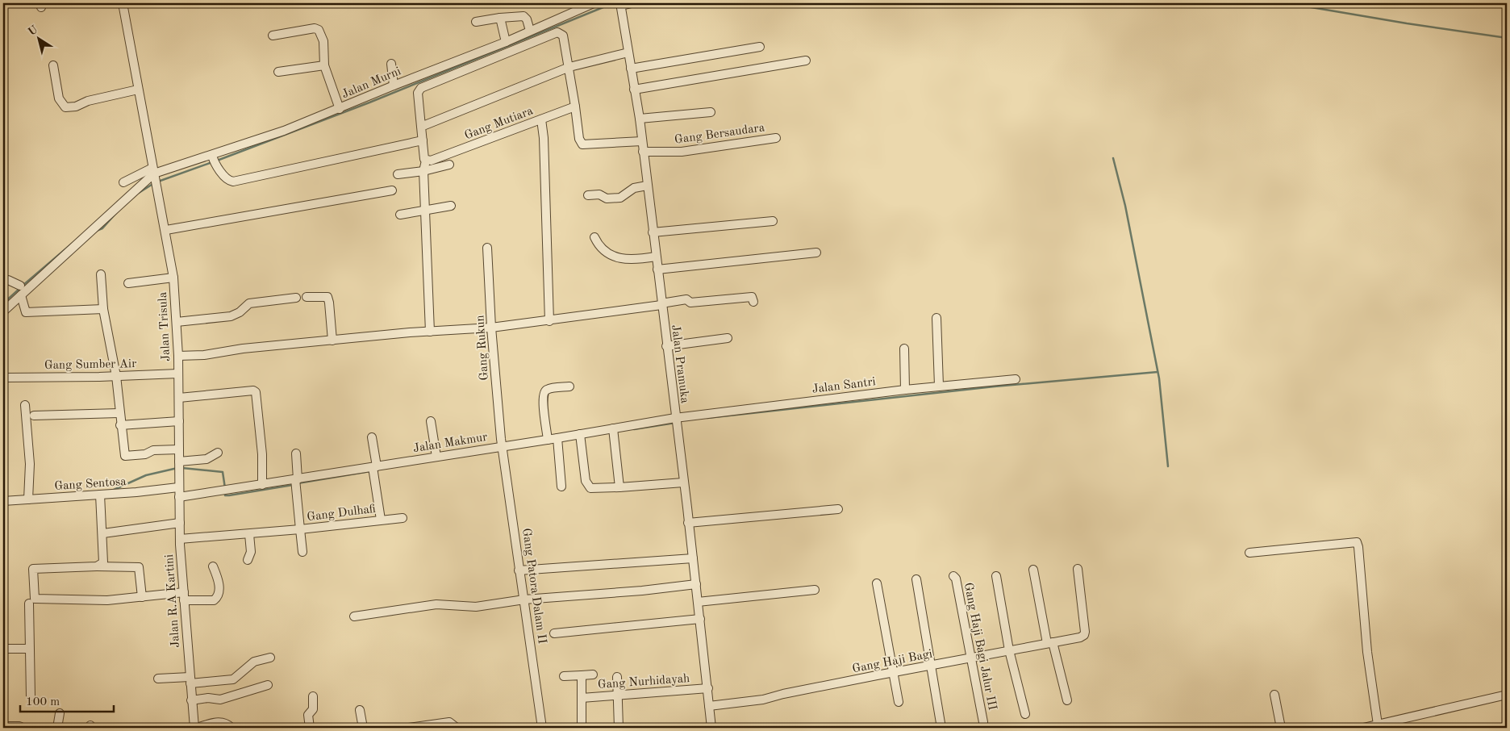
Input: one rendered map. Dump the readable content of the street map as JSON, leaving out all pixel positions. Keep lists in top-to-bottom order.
{
  "streets": {
    "street": [
      "Jalan Murni",
      "Gang Mutiara",
      "Gang Bersaudara",
      "Jalan Trisula",
      "Gang Rukun",
      "Gang Sumber Air",
      "Jalan Pramuka",
      "Jalan Santri",
      "Jalan Makmur",
      "Gang Sentosa",
      "Gang Dulhafi",
      "Gang Patora Dalam II",
      "Jalan R.A Kartini",
      "Gang Haji Bagi Jalur III",
      "Gang Haji Bagi",
      "Gang Nurhidayah"
    ]
  },
  "crossings": [
    ["Jalan Murni", "Jalan Trisula"],
    ["Gang Mutiara", "Jalan Pramuka"],
    ["Gang Bersaudara", "Jalan Pramuka"],
    ["Jalan Trisula", "Gang Sumber Air"],
    ["Jalan Trisula", "Jalan R.A Kartini"],
    ["Gang Rukun", "Jalan Makmur"],
    ["Gang Rukun", "Gang Patora Dalam II"],
    ["Jalan Pramuka", "Jalan Santri"],
    ["Jalan Pramuka", "Jalan Makmur"],
    ["Jalan Pramuka", "Gang Haji Bagi"],
    ["Jalan Pramuka", "Gang Nurhidayah"],
    ["Jalan Santri", "Jalan Makmur"],
    ["Jalan Makmur", "Gang Dulhafi"],
    ["Jalan Makmur", "Gang Patora Dalam II"],
    ["Jalan Makmur", "Jalan R.A Kartini"],
    ["Gang Sentosa", "Jalan R.A Kartini"],
    ["Gang Haji Bagi Jalur III", "Gang Haji Bagi"]
  ],
  "scale_bar": "100 m",
  "north": "top left"
}
